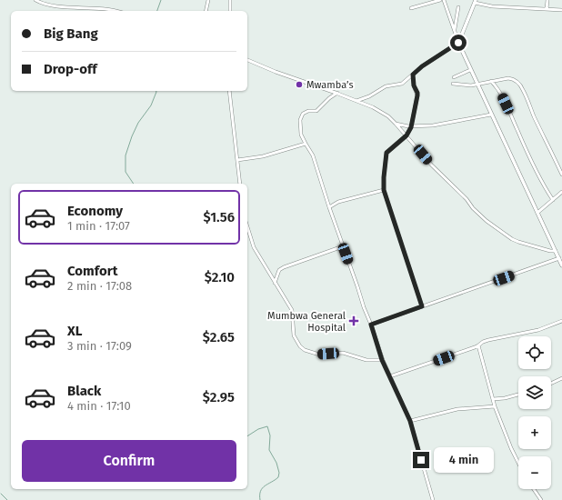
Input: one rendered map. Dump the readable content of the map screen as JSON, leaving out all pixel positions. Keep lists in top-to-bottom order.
{
  "places": {
    "other": ["Mwamba’s"],
    "health": ["Mumbwa General Hospital"]
  },
  "page": {
    "banner": ["Big Bang", "Drop-off"],
    "list": [
      {
        "name": "Economy",
        "note": "1 min · 17:07",
        "value": "$1.56"
      },
      {
        "name": "Comfort",
        "note": "2 min · 17:08",
        "value": "$2.10"
      },
      {
        "name": "XL",
        "note": "3 min · 17:09",
        "value": "$2.65"
      },
      {
        "name": "Black",
        "note": "4 min · 17:10",
        "value": "$2.95"
      }
    ],
    "map_buttons": ["+", "−"],
    "buttons": "Confirm",
    "bubble": "4 min"
  }
}
